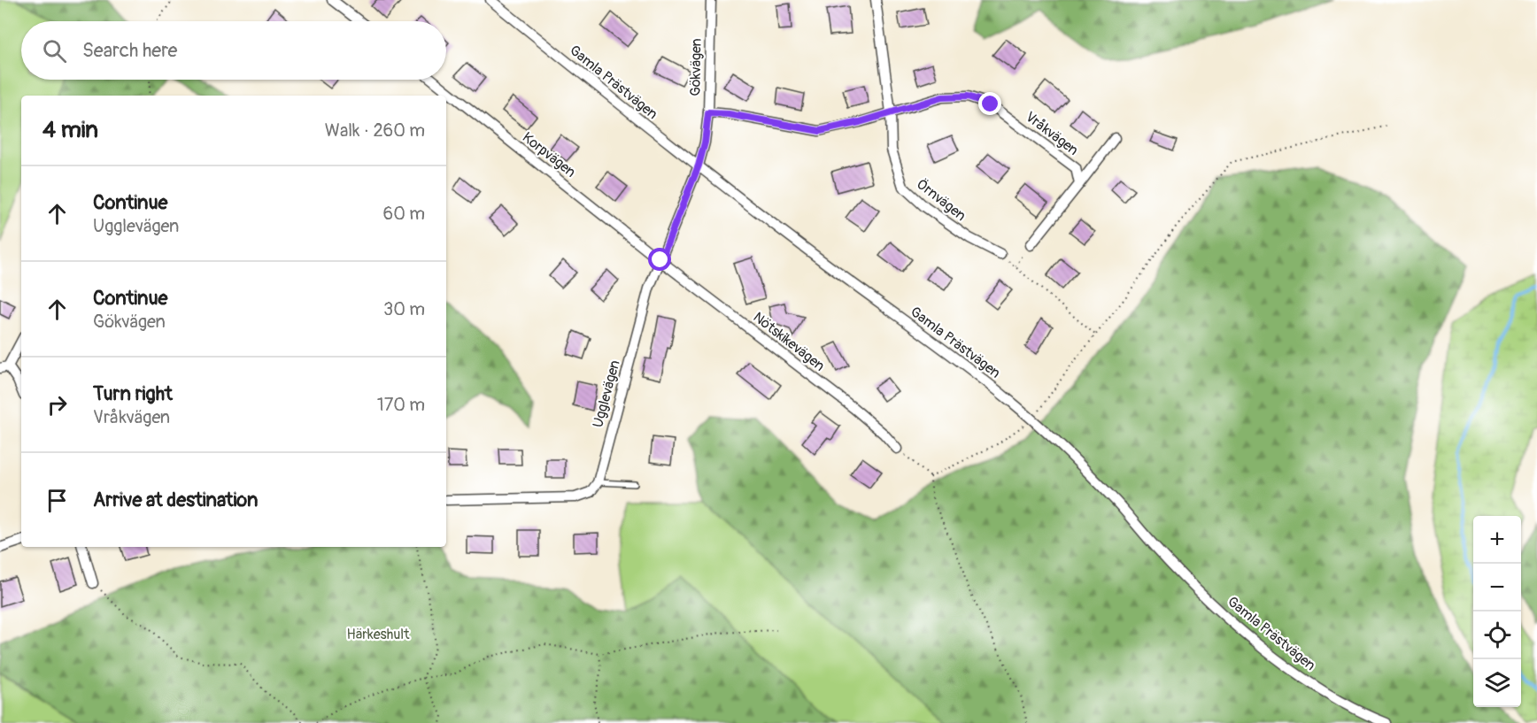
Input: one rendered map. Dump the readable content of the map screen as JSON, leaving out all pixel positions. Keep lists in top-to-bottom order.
{
  "streets": {
    "street": [
      "Gökvägen",
      "Gamla Prästvägen",
      "Vråkvägen",
      "Korpvägen",
      "Örnvägen",
      "Nötskikevägen",
      "Ugglevägen"
    ]
  },
  "crossings": [
    ["Gökvägen", "Gamla Prästvägen"],
    ["Gökvägen", "Vråkvägen"],
    ["Gökvägen", "Ugglevägen"],
    ["Gamla Prästvägen", "Ugglevägen"],
    ["Vråkvägen", "Örnvägen"],
    ["Korpvägen", "Nötskikevägen"],
    ["Korpvägen", "Ugglevägen"],
    ["Nötskikevägen", "Ugglevägen"]
  ],
  "parks": ["Härkeshult"],
  "page": {
    "search": "Search here",
    "heading": ["4 min", "Walk · 260 m"],
    "list": [
      ["Continue", "Ugglevägen", "60 m"],
      ["Continue", "Gökvägen", "30 m"],
      ["Turn right", "Vråkvägen", "170 m"],
      "Arrive at destination"
    ],
    "map_buttons": ["+", "−"]
  }
}
